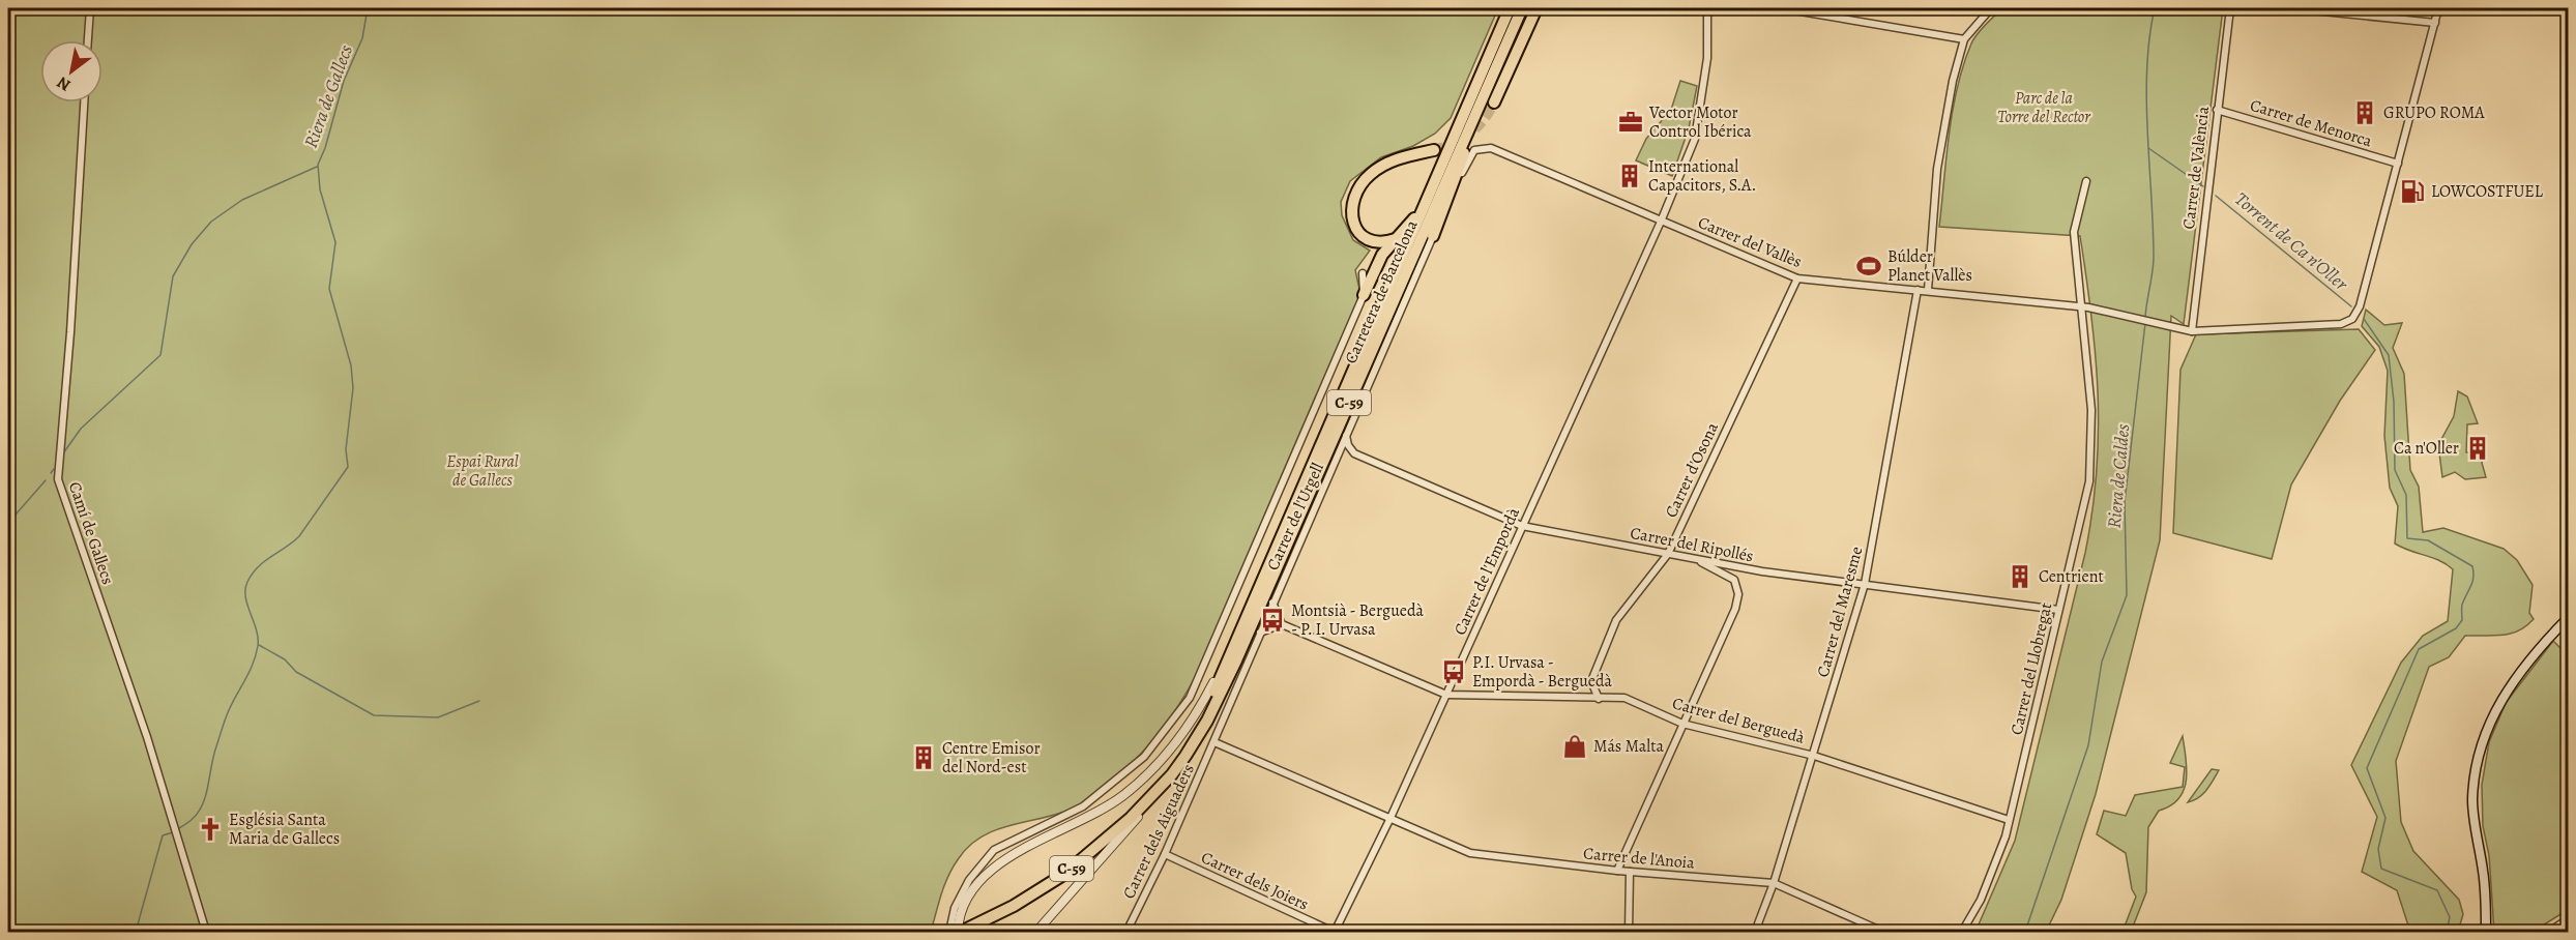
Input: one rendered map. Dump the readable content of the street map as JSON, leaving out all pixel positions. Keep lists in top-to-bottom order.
{
  "streets": {
    "highway": ["Carretera de Barcelona", "C-59"],
    "street": [
      "Carrer de Menorca",
      "Carrer de València",
      "Carrer del Vallès",
      "Carrer d'Osona",
      "Carrer de l'Urgell",
      "Camí de Gallecs",
      "Carrer del Ripollés",
      "Carrer de l'Empordà",
      "Carrer del Maresme",
      "Carrer del Llobregat",
      "Carrer del Berguedà",
      "Carrer dels Aiguaders",
      "Carrer de l'Anoia",
      "Carrer dels Joiers"
    ]
  },
  "crossings": [
    ["Carrer de Menorca", "Carrer de València"],
    ["Carrer de Menorca", "Carrer del Vallès"],
    ["Carrer de València", "Carrer del Vallès"],
    ["Carrer del Vallès", "Carrer d'Osona"],
    ["Carrer del Vallès", "Carrer de l'Urgell"],
    ["Carrer del Vallès", "Carrer de l'Empordà"],
    ["Carrer del Vallès", "Carrer del Maresme"],
    ["Carrer del Vallès", "Carrer del Llobregat"],
    ["Carrer d'Osona", "Carrer del Ripollés"],
    ["Carrer d'Osona", "Carrer del Berguedà"],
    ["Carrer de l'Urgell", "Carrer del Ripollés"],
    ["Carrer de l'Urgell", "Carrer dels Aiguaders"],
    ["Carrer del Ripollés", "Carrer de l'Empordà"],
    ["Carrer del Ripollés", "Carrer del Maresme"],
    ["Carrer del Ripollés", "Carrer del Llobregat"],
    ["Carrer de l'Empordà", "Carrer del Berguedà"],
    ["Carrer de l'Empordà", "Carrer de l'Anoia"],
    ["Carrer de l'Empordà", "Carrer dels Joiers"],
    ["Carrer del Maresme", "Carrer del Berguedà"],
    ["Carrer del Maresme", "Carrer de l'Anoia"],
    ["Carrer del Llobregat", "Carrer del Berguedà"],
    ["Carrer dels Aiguaders", "Carrer dels Joiers"]
  ],
  "water": ["Riera de Gallecs", "Torrent de Ca n'Oller", "Riera de Caldes"],
  "parks": ["Parc de la Torre del Rector", "Espai Rural de Gallecs"],
  "places": {
    "building": [
      "GRUPO ROMA",
      "International Capacitors, S.A.",
      "Ca n'Oller",
      "Centrient",
      "Centre Emisor del Nord-est"
    ],
    "office": ["Vector Motor Control Ibérica"],
    "fuel station": ["LOWCOSTFUEL"],
    "sports": ["Búlder Planet Vallès"],
    "bus stop": ["Montsià - Berguedà - P. I. Urvasa", "P.I. Urvasa - Empordà - Berguedà"],
    "shop": ["Más Malta"],
    "church": ["Església Santa Maria de Gallecs"]
  },
  "north": "bottom left"
}
